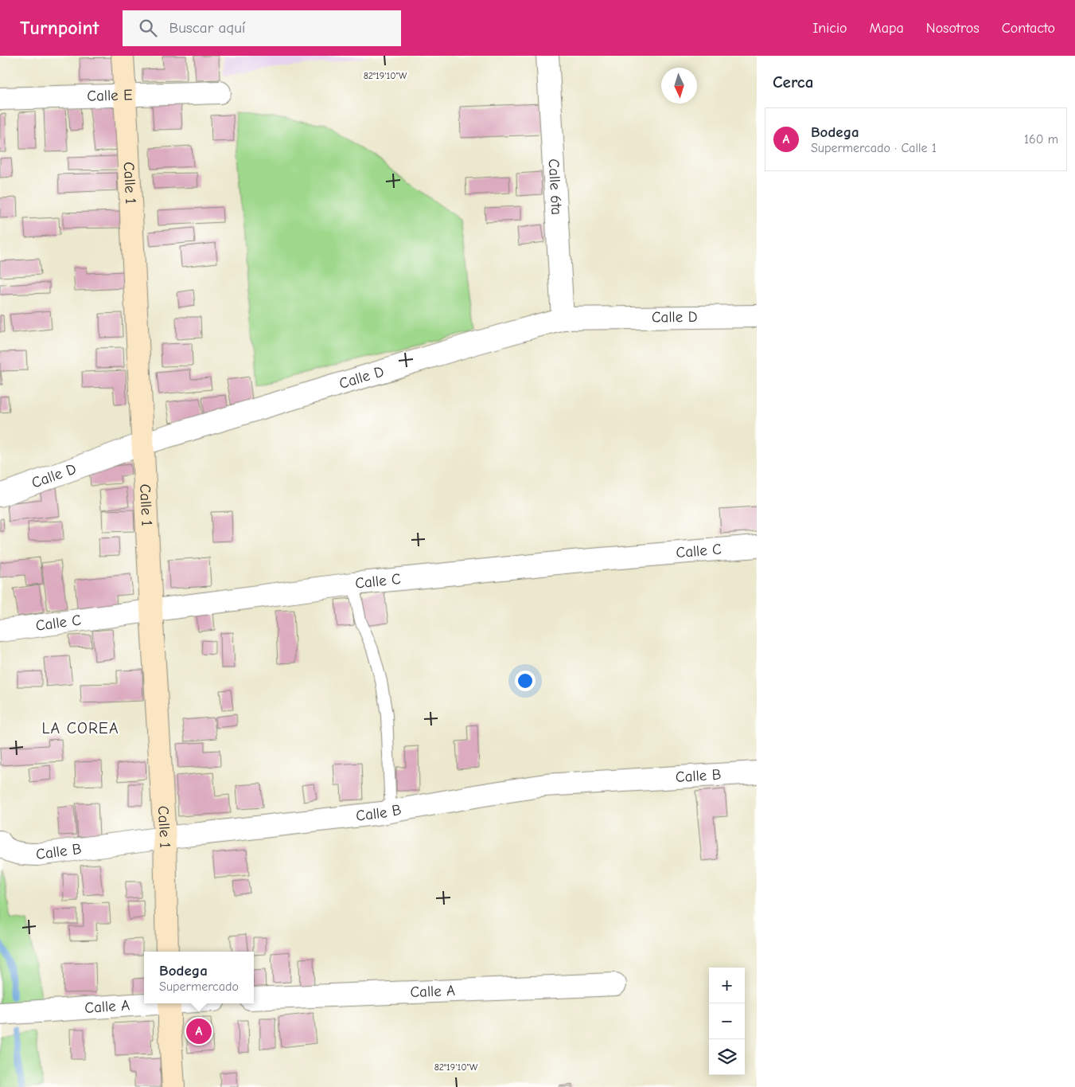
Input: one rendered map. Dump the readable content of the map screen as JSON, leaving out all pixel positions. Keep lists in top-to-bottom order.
{
  "streets": {
    "street": [
      "Calle E",
      "Calle 1",
      "Calle 6ta",
      "Calle D",
      "Calle C",
      "Calle B",
      "Calle A"
    ]
  },
  "crossings": [
    ["Calle E", "Calle 1"],
    ["Calle 1", "Calle D"],
    ["Calle 1", "Calle C"],
    ["Calle 1", "Calle B"],
    ["Calle 6ta", "Calle D"]
  ],
  "districts": ["LA COREA"],
  "north": "bottom",
  "page": {
    "header": "Turnpoint",
    "search": "Buscar aquí",
    "nav": [
      "Inicio",
      "Mapa",
      "Nosotros",
      "Contacto"
    ],
    "heading": "Cerca",
    "list": [
      {
        "mark": "A",
        "name": "Bodega",
        "note": "Supermercado · Calle 1",
        "value": "160 m"
      }
    ],
    "popup": ["Bodega", "Supermercado"],
    "map_buttons": ["+", "−"],
    "pins": "A"
  },
  "coordinates": ["82°19'10\"W"]
}
